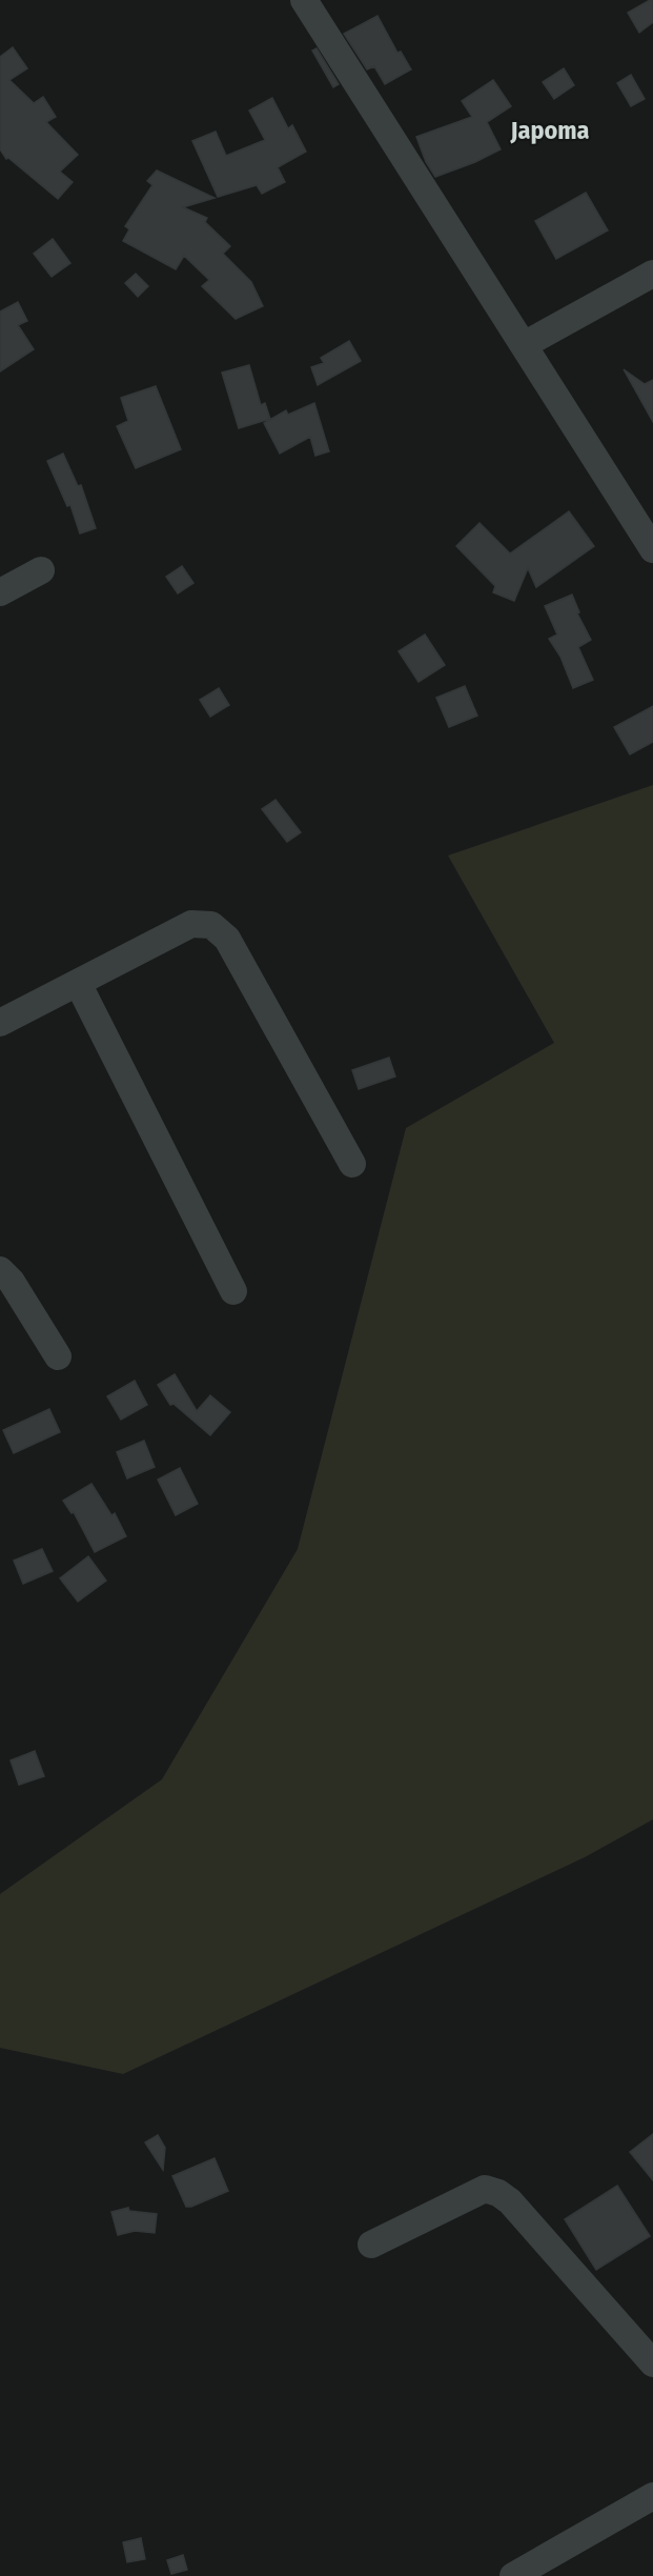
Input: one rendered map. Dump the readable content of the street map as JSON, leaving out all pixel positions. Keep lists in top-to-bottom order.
{
  "districts": ["Japoma"]
}
